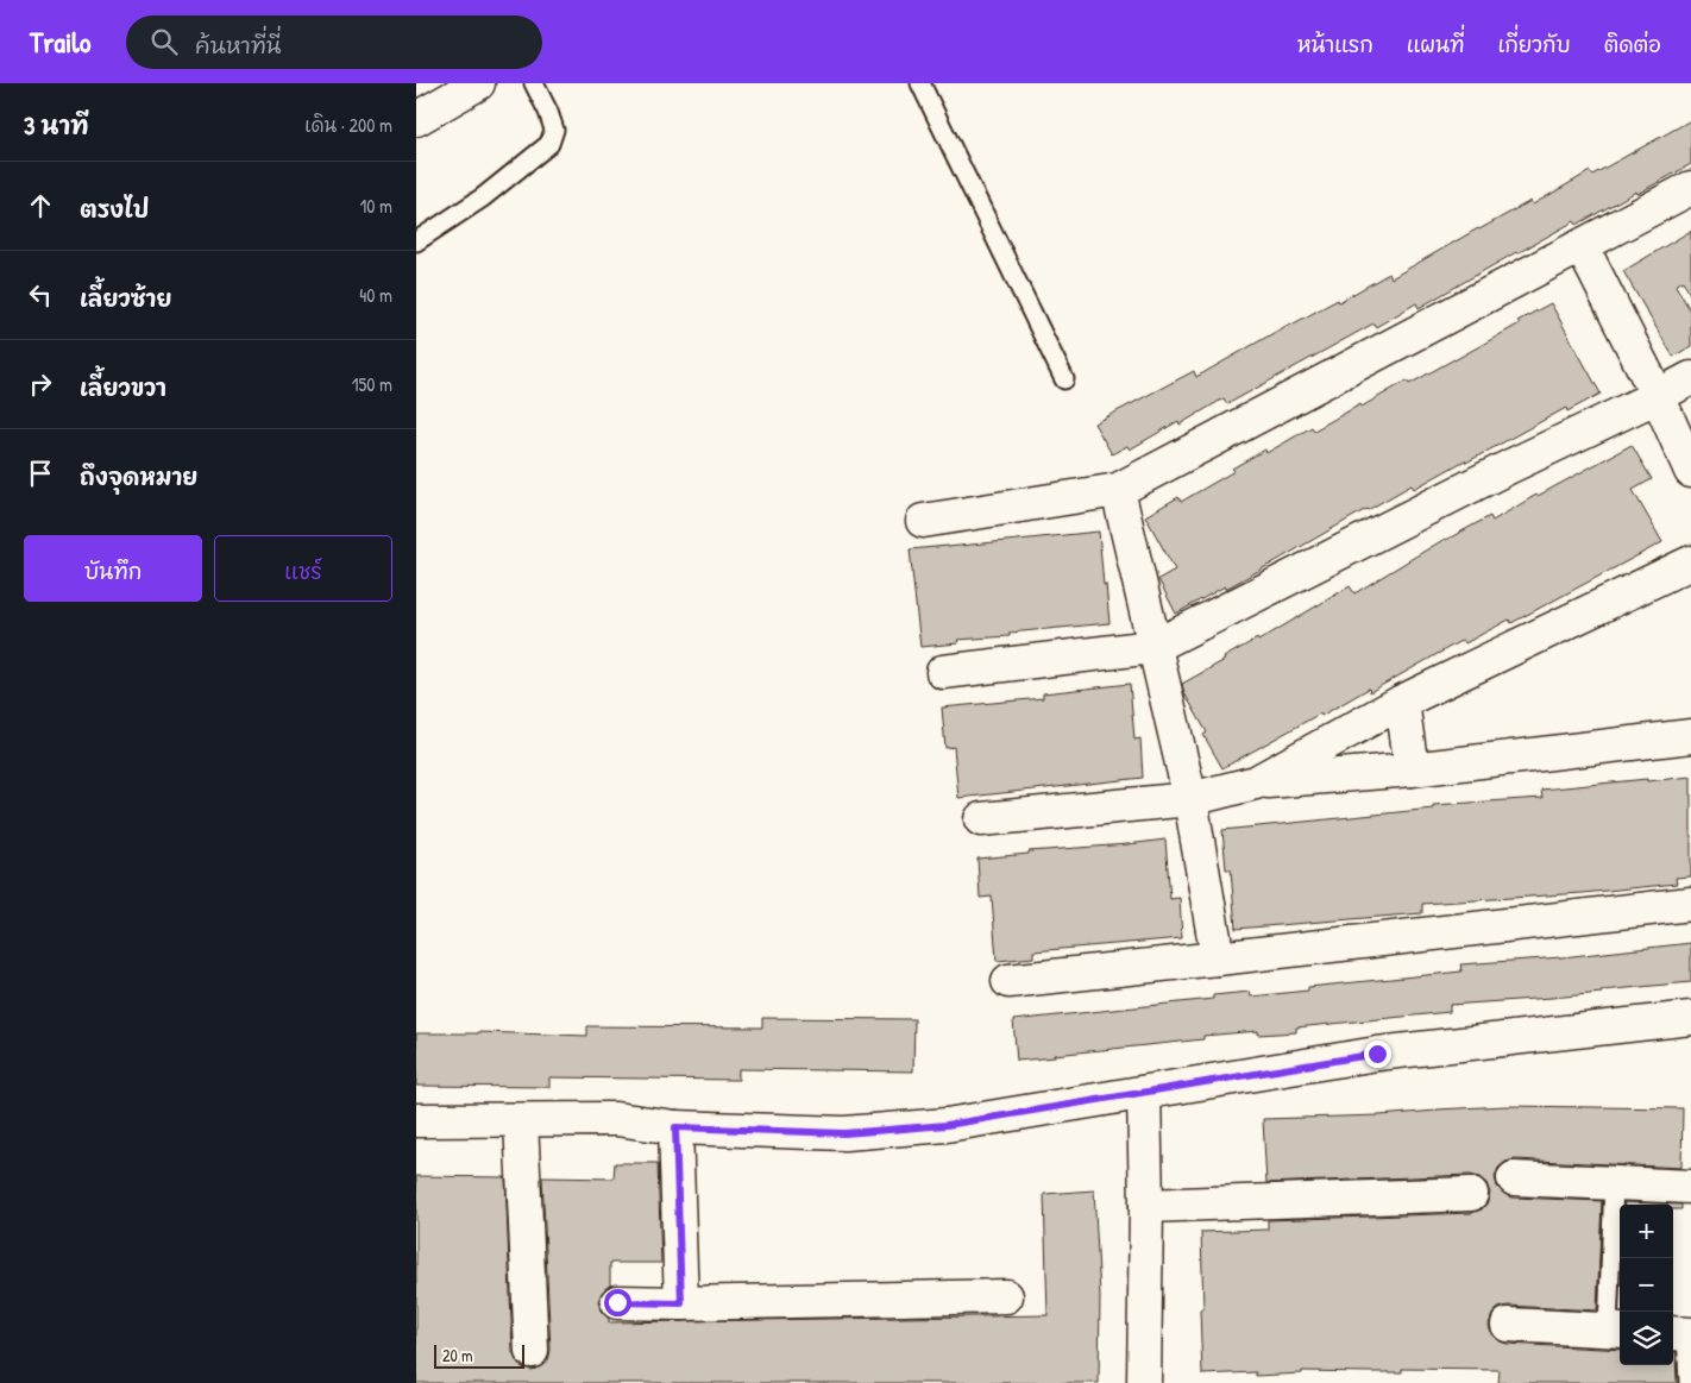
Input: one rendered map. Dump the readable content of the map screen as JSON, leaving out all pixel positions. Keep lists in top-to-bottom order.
{
  "scale_bar": "20 m",
  "page": {
    "header": "Trailo",
    "search": "ค้นหาที่นี่",
    "nav": [
      "หน้าแรก",
      "แผนที่",
      "เกี่ยวกับ",
      "ติดต่อ"
    ],
    "heading": ["3 นาที", "เดิน · 200 m"],
    "list": [
      ["ตรงไป", "10 m"],
      ["เลี้ยวซ้าย", "40 m"],
      ["เลี้ยวขวา", "150 m"],
      "ถึงจุดหมาย"
    ],
    "buttons": ["บันทึก", "แชร์"],
    "map_buttons": ["+", "−"],
    "scale": "20 m"
  }
}
